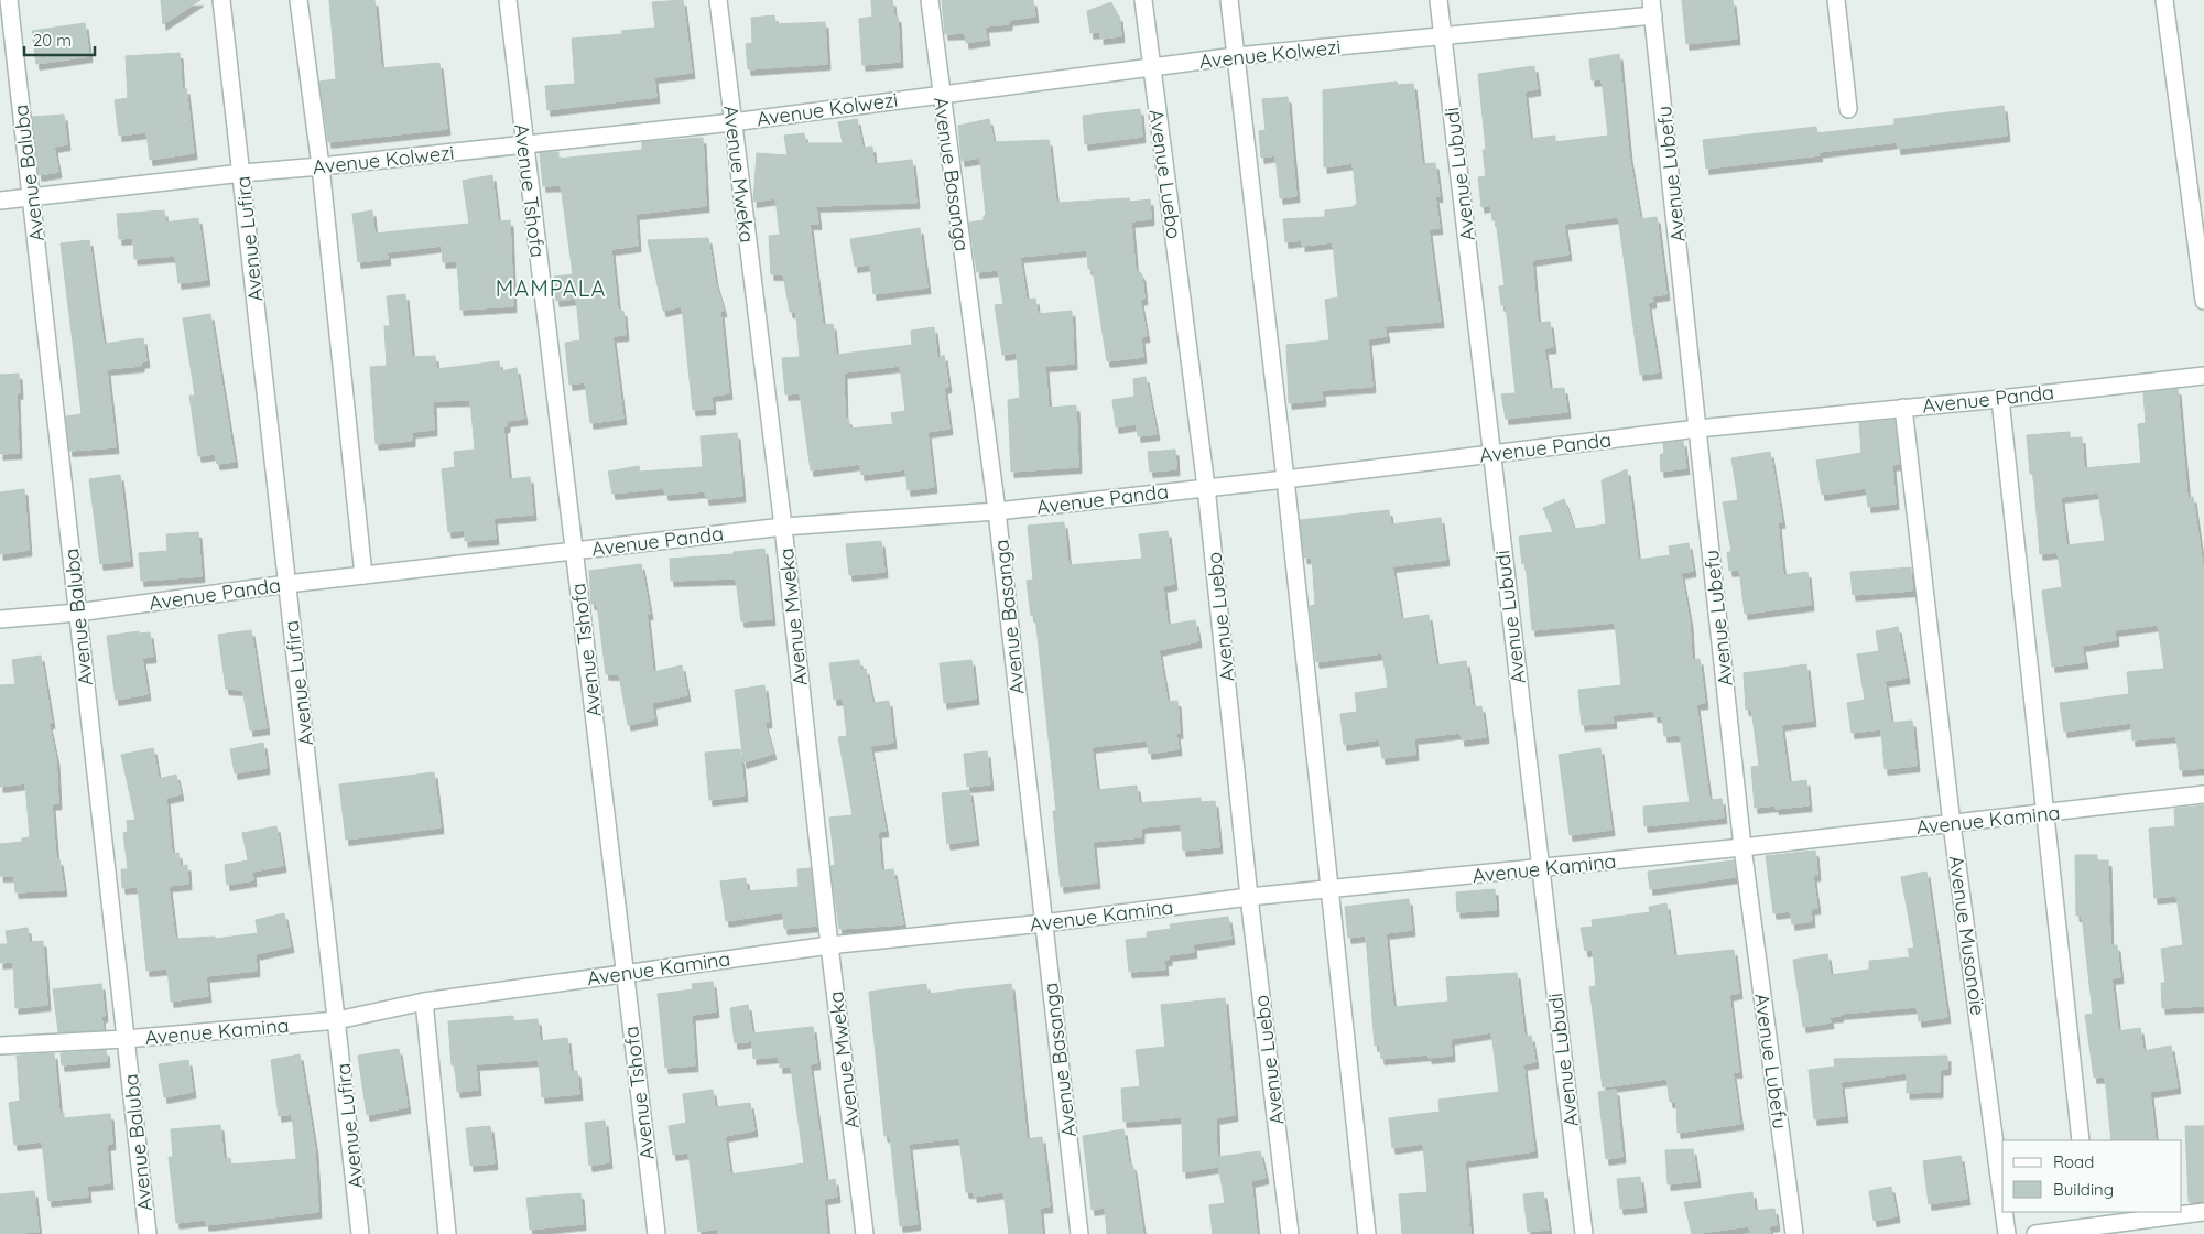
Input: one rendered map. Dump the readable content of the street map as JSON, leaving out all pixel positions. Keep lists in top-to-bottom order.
{
  "streets": {
    "street": [
      "Avenue Kolwezi",
      "Avenue Baluba",
      "Avenue Mweka",
      "Avenue Basanga",
      "Avenue Luebo",
      "Avenue Lubudi",
      "Avenue Lubefu",
      "Avenue Tshofa",
      "Avenue Lufira",
      "Avenue Panda",
      "Avenue Kamina",
      "Avenue Musonoïe"
    ]
  },
  "crossings": [
    ["Avenue Kolwezi", "Avenue Baluba"],
    ["Avenue Kolwezi", "Avenue Mweka"],
    ["Avenue Kolwezi", "Avenue Basanga"],
    ["Avenue Kolwezi", "Avenue Luebo"],
    ["Avenue Kolwezi", "Avenue Lubudi"],
    ["Avenue Kolwezi", "Avenue Lubefu"],
    ["Avenue Kolwezi", "Avenue Tshofa"],
    ["Avenue Kolwezi", "Avenue Lufira"],
    ["Avenue Baluba", "Avenue Panda"],
    ["Avenue Baluba", "Avenue Kamina"],
    ["Avenue Mweka", "Avenue Panda"],
    ["Avenue Mweka", "Avenue Kamina"],
    ["Avenue Basanga", "Avenue Panda"],
    ["Avenue Basanga", "Avenue Kamina"],
    ["Avenue Luebo", "Avenue Panda"],
    ["Avenue Luebo", "Avenue Kamina"],
    ["Avenue Lubudi", "Avenue Panda"],
    ["Avenue Lubudi", "Avenue Kamina"],
    ["Avenue Lubefu", "Avenue Panda"],
    ["Avenue Lubefu", "Avenue Kamina"],
    ["Avenue Tshofa", "Avenue Panda"],
    ["Avenue Tshofa", "Avenue Kamina"],
    ["Avenue Lufira", "Avenue Panda"],
    ["Avenue Lufira", "Avenue Kamina"],
    ["Avenue Panda", "Avenue Musonoïe"],
    ["Avenue Kamina", "Avenue Musonoïe"]
  ],
  "districts": ["MAMPALA"],
  "legend": ["Road", "Building"],
  "scale_bar": "20 m"
}
